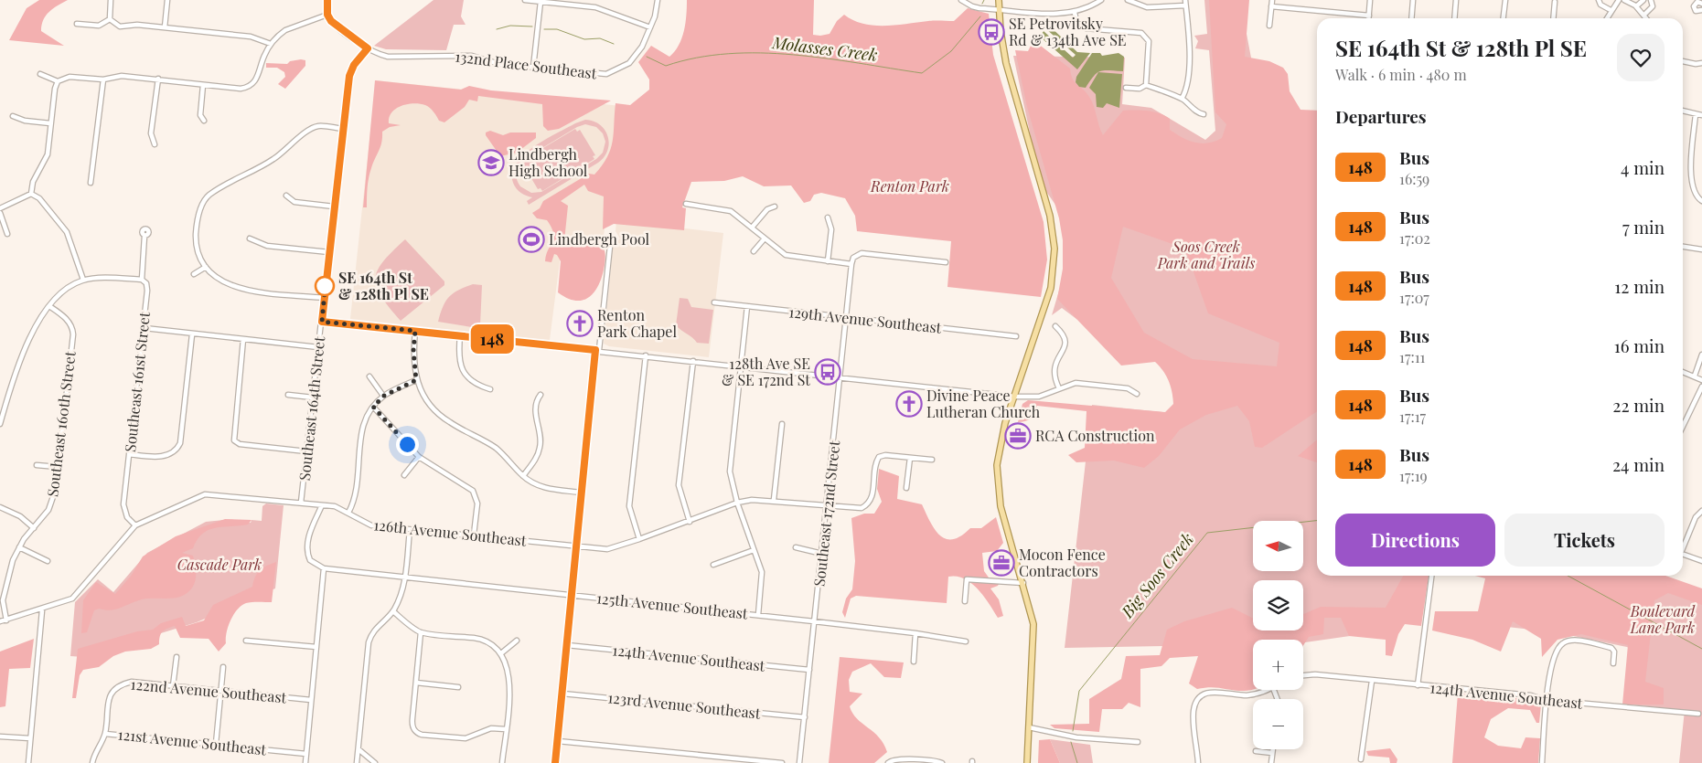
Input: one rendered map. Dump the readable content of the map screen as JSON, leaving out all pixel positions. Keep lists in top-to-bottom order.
{
  "streets": {
    "street": [
      "132nd Place Southeast",
      "129th Avenue Southeast",
      "Southeast 161st Street",
      "Southeast 164th Street",
      "Southeast 160th Street",
      "Southeast 172nd Street",
      "126th Avenue Southeast",
      "125th Avenue Southeast",
      "124th Avenue Southeast",
      "122nd Avenue Southeast",
      "123rd Avenue Southeast",
      "121st Avenue Southeast"
    ]
  },
  "crossings": [
    ["132nd Place Southeast", "Southeast 164th Street"],
    ["129th Avenue Southeast", "Southeast 172nd Street"],
    ["Southeast 161st Street", "126th Avenue Southeast"],
    ["Southeast 164th Street", "126th Avenue Southeast"],
    ["Southeast 172nd Street", "126th Avenue Southeast"],
    ["Southeast 172nd Street", "125th Avenue Southeast"],
    ["Southeast 172nd Street", "124th Avenue Southeast"],
    ["Southeast 172nd Street", "123rd Avenue Southeast"],
    ["122nd Avenue Southeast", "121st Avenue Southeast"]
  ],
  "water": ["Molasses Creek", "Big Soos Creek"],
  "parks": [
    "Renton Park",
    "Soos Creek Park and Trails",
    "Cascade Park",
    "Boulevard Lane Park"
  ],
  "places": {
    "bus stop": ["SE Petrovitsky Rd & 134th Ave SE", "128th Ave SE & SE 172nd St"],
    "school or university": ["Lindbergh High School"],
    "sports": ["Lindbergh Pool"],
    "other": ["SE 164th St & 128th Pl SE"],
    "church": ["Renton Park Chapel", "Divine Peace Lutheran Church"],
    "office": ["RCA Construction", "Mocon Fence Contractors"]
  },
  "lines": ["bus line 148"],
  "north": "left",
  "page": {
    "on_map": "148",
    "heading": [
      ["SE 164th St & 128th Pl SE", "Walk · 6 min · 480 m"],
      "Departures"
    ],
    "list": [
      {
        "mark": "148",
        "name": "Bus",
        "note": "16:59",
        "value": "4 min"
      },
      {
        "mark": "148",
        "name": "Bus",
        "note": "17:02",
        "value": "7 min"
      },
      {
        "mark": "148",
        "name": "Bus",
        "note": "17:07",
        "value": "12 min"
      },
      {
        "mark": "148",
        "name": "Bus",
        "note": "17:11",
        "value": "16 min"
      },
      {
        "mark": "148",
        "name": "Bus",
        "note": "17:17",
        "value": "22 min"
      },
      {
        "mark": "148",
        "name": "Bus",
        "note": "17:19",
        "value": "24 min"
      }
    ],
    "buttons": ["Directions", "Tickets"],
    "map_buttons": ["+", "−"]
  }
}
